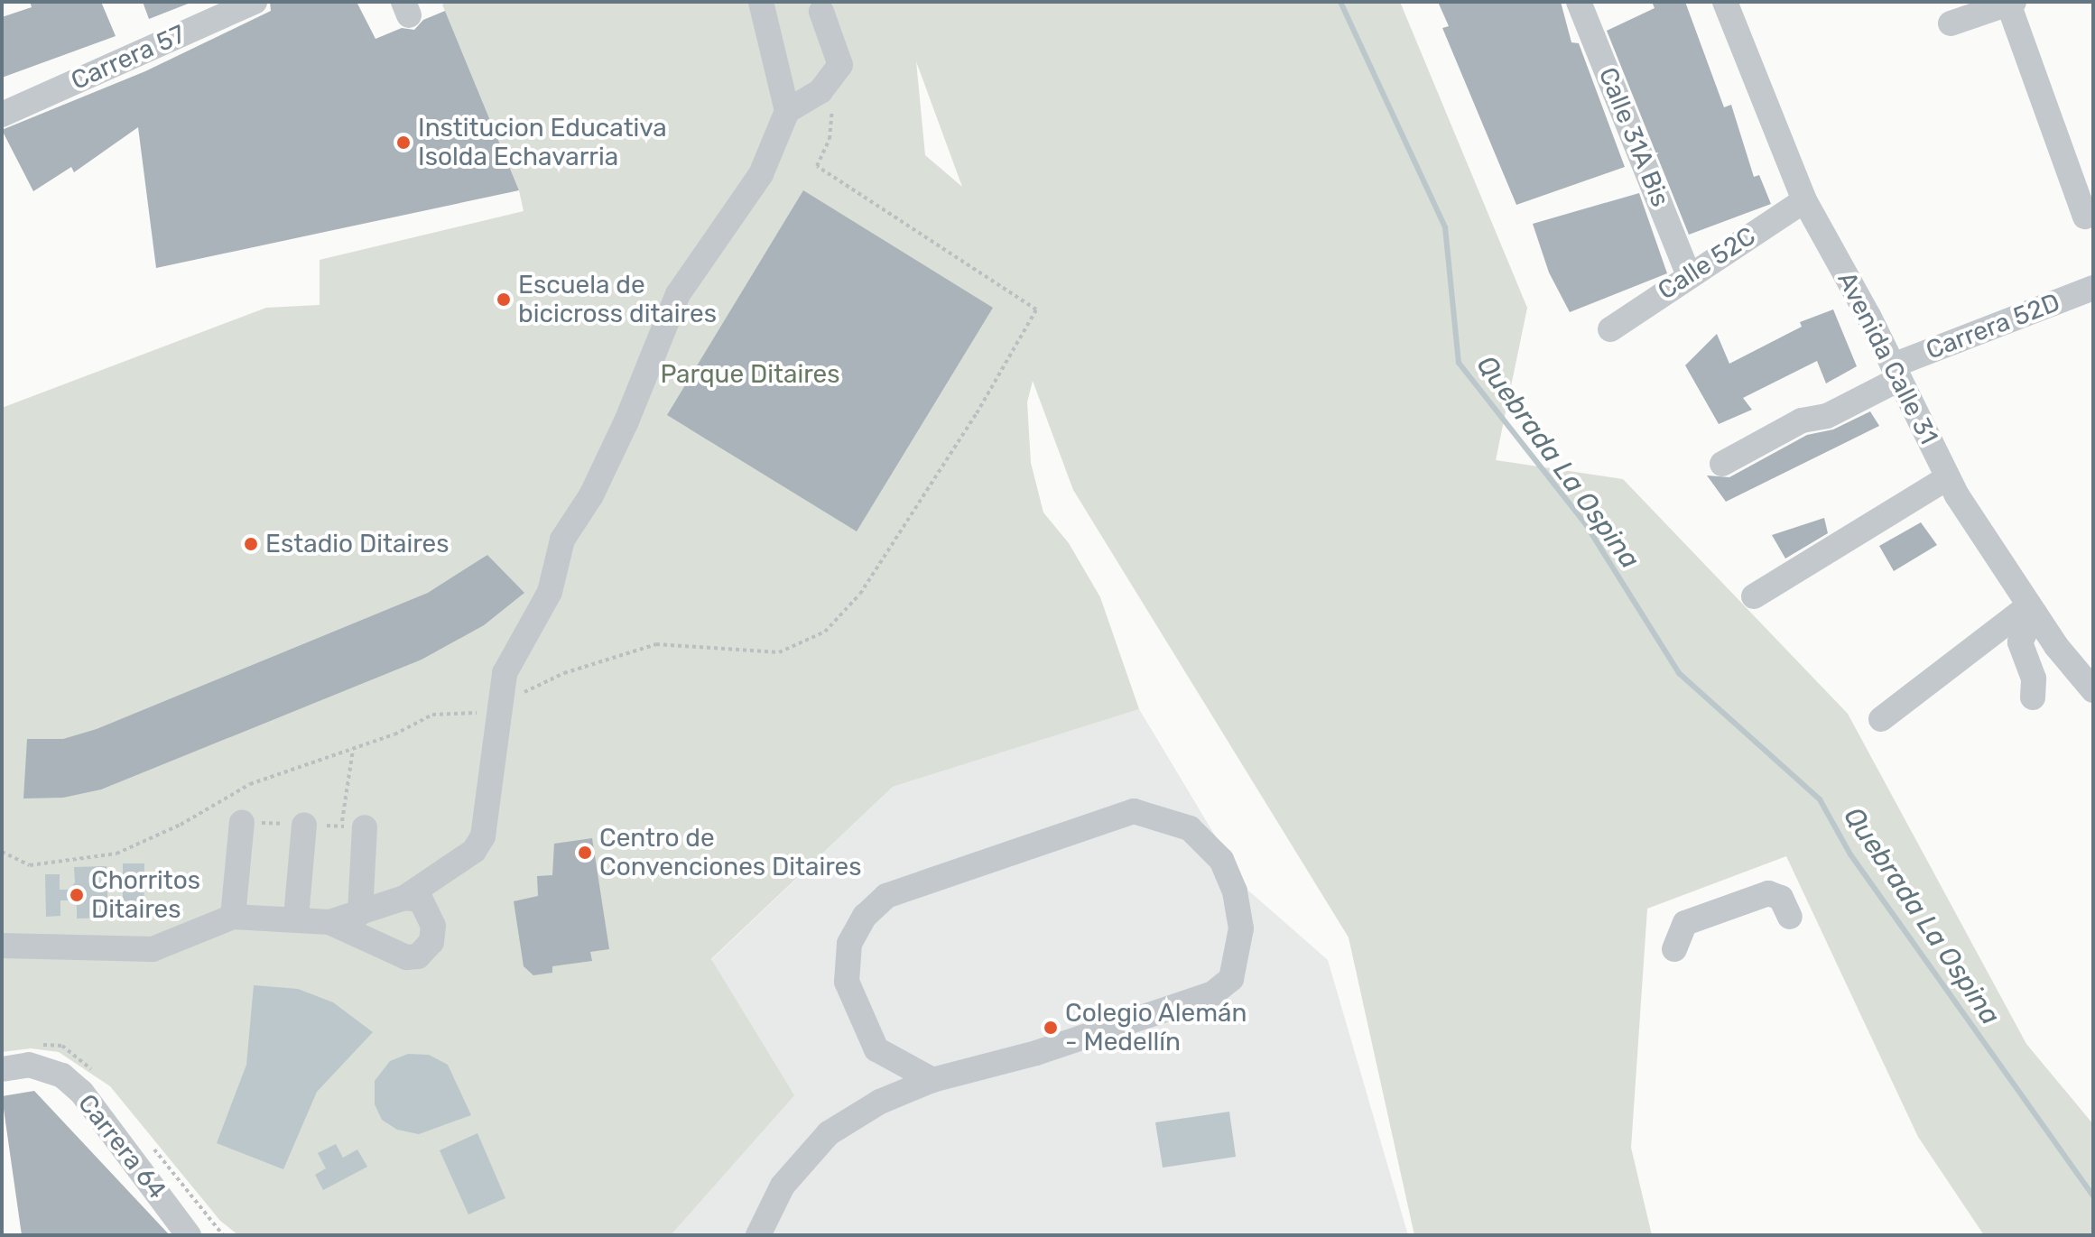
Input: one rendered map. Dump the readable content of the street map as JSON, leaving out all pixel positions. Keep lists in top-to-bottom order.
{
  "streets": {
    "street": [
      "Carrera 57",
      "Calle 31A Bis",
      "Calle 52C",
      "Carrera 52D",
      "Avenida Calle 31",
      "Carrera 64"
    ]
  },
  "crossings": [
    ["Calle 31A Bis", "Calle 52C"],
    ["Calle 52C", "Avenida Calle 31"],
    ["Carrera 52D", "Avenida Calle 31"]
  ],
  "water": ["Quebrada La Ospina"],
  "parks": ["Parque Ditaires"],
  "places": [
    "Institucion Educativa Isolda Echavarria",
    "Escuela de bicicross ditaires",
    "Estadio Ditaires",
    "Centro de Convenciones Ditaires",
    "Chorritos Ditaires",
    "Colegio Alemán - Medellín"
  ]
}
